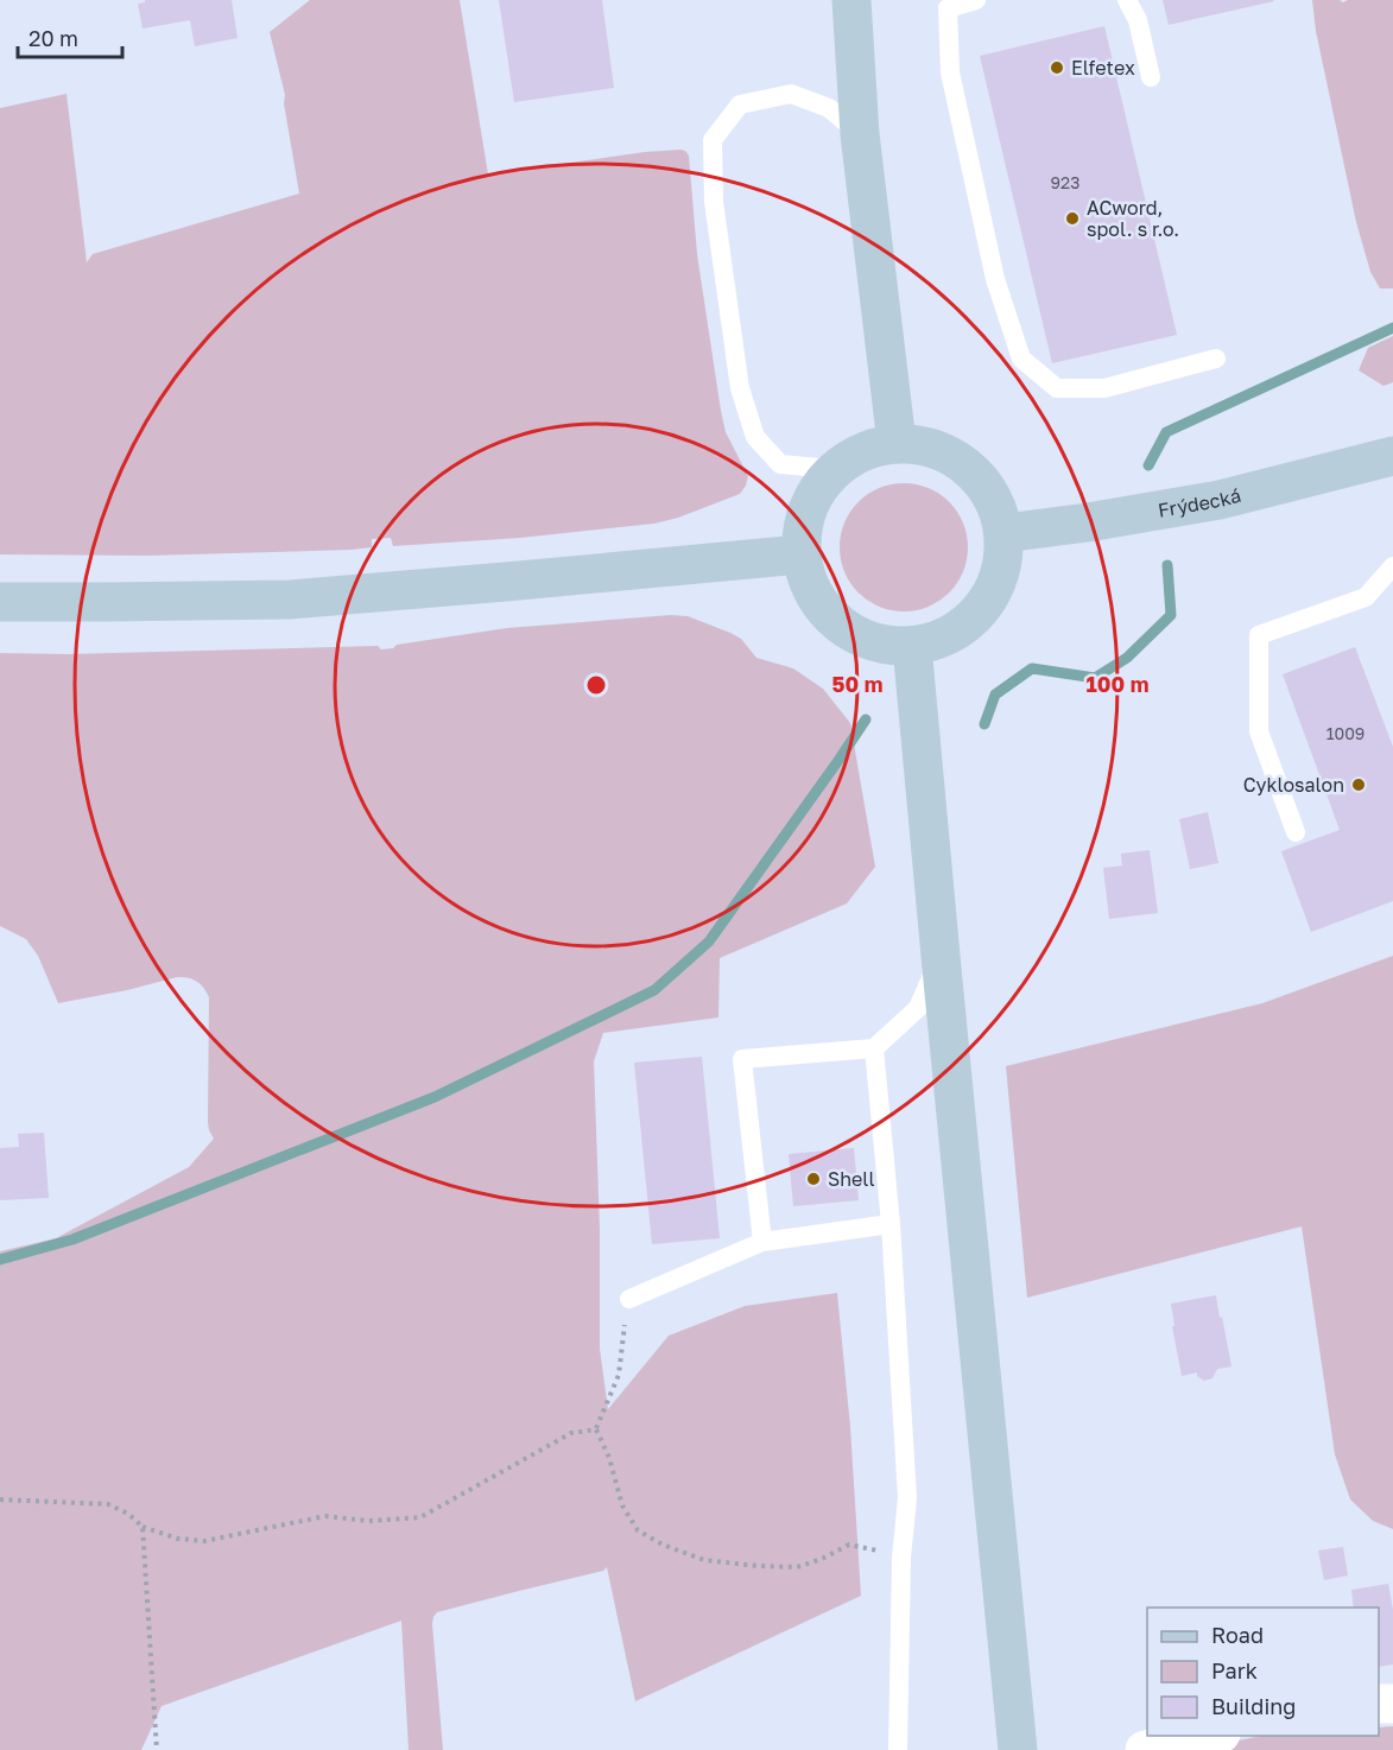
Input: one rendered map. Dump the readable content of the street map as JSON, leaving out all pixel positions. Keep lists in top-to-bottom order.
{
  "streets": {
    "main road": ["Frýdecká"]
  },
  "places": [
    "Elfetex",
    "ACword, spol. s r.o.",
    "Cyklosalon",
    "Shell"
  ],
  "house_numbers": ["923", "1009"],
  "legend": ["Road", "Park", "Building"],
  "scale_bar": "20 m",
  "rings": ["50 m", "100 m"]
}
